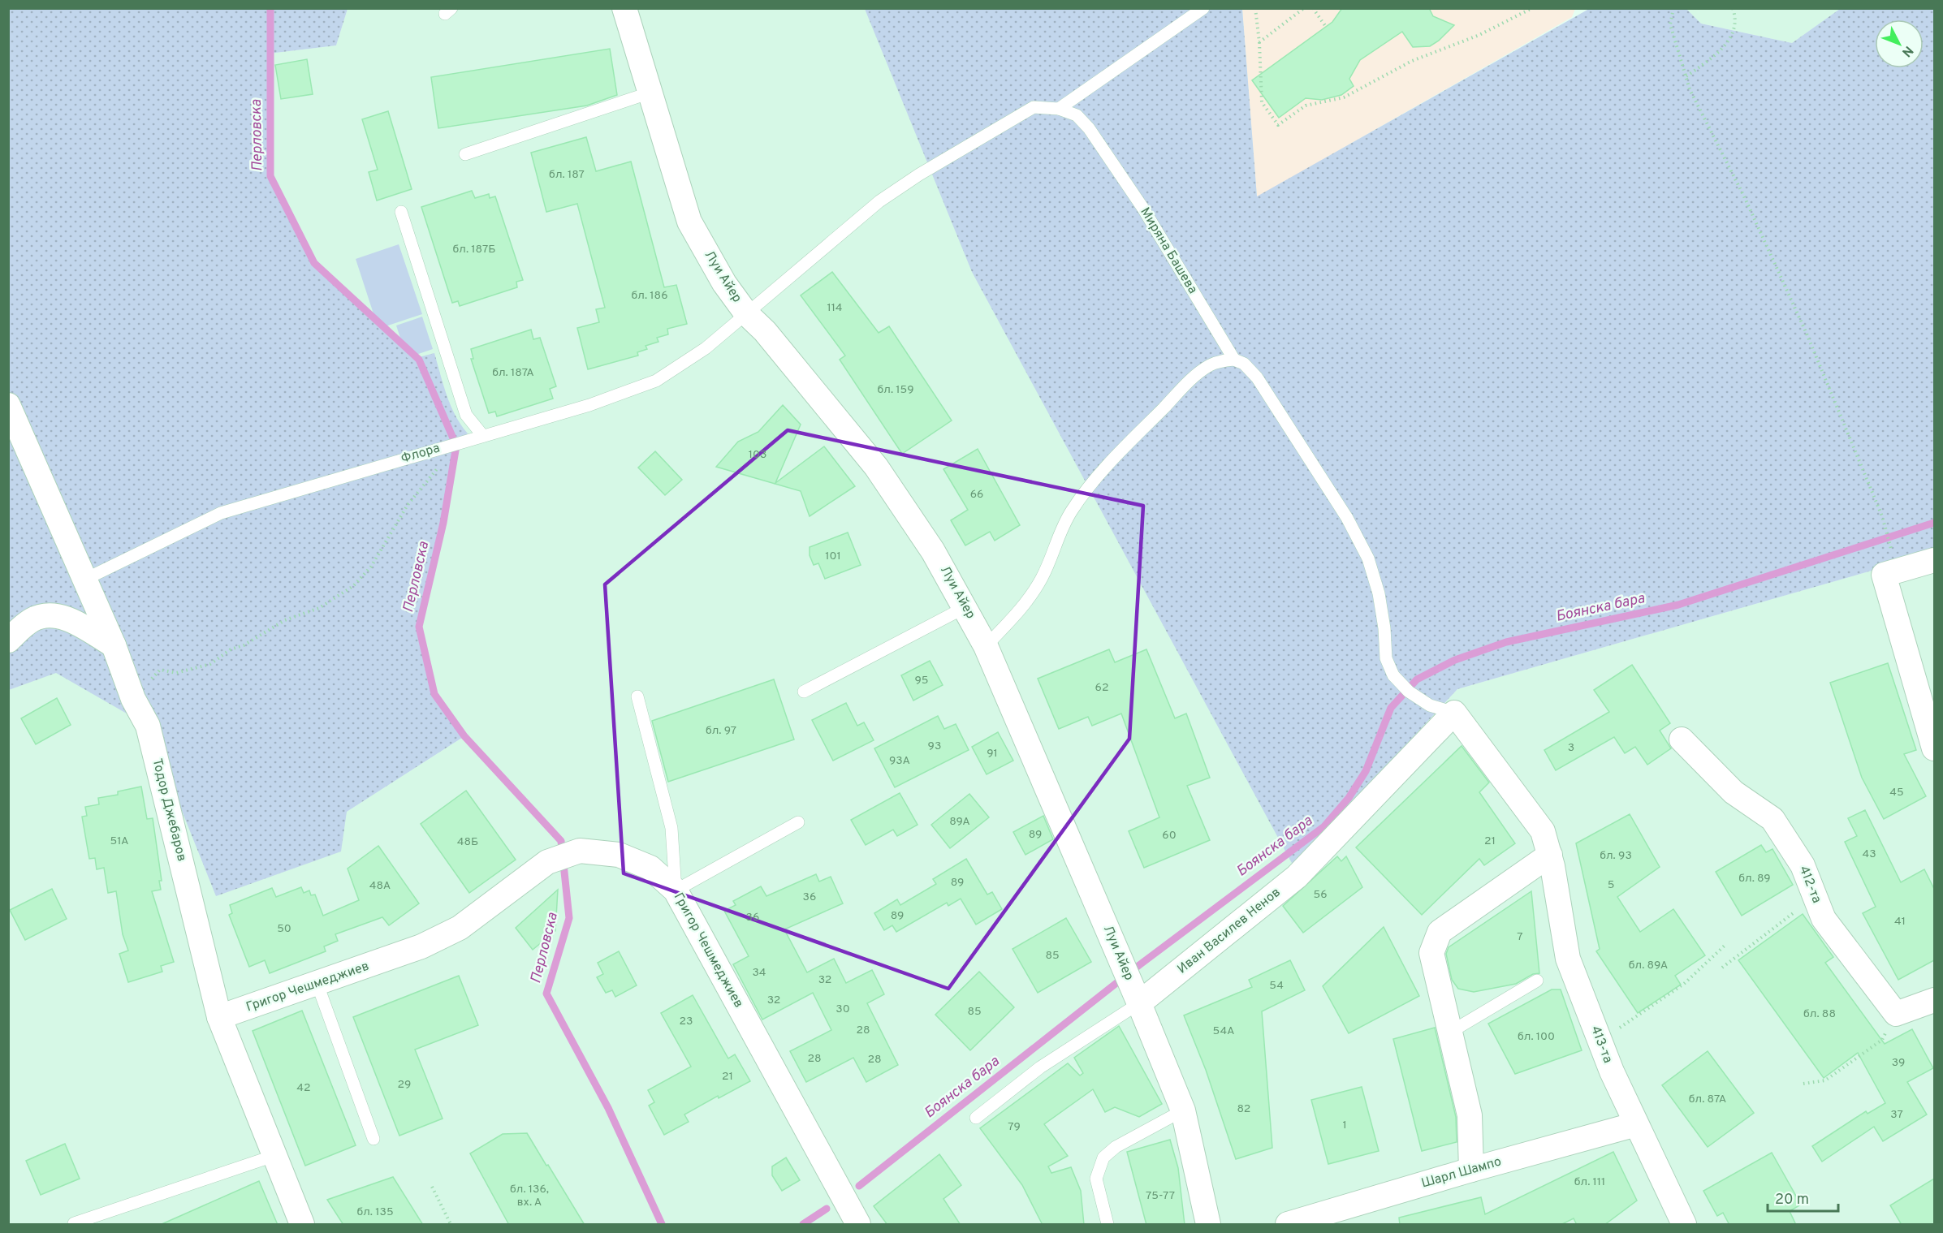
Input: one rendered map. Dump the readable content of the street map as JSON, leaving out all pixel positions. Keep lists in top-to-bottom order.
{
  "streets": {
    "street": [
      "Луи Айер",
      "Тодор Джебаров",
      "412-та",
      "Иван Василев Ненов",
      "Григор Чешмеджиев",
      "413-та",
      "Шарл Шампо"
    ],
    "lane": ["Миряна Башева", "Флора"]
  },
  "crossings": [
    ["Миряна Башева", "Луи Айер"],
    ["Миряна Башева", "Флора"],
    ["Миряна Башева", "Иван Василев Ненов"],
    ["Миряна Башева", "413-та"],
    ["Луи Айер", "Флора"],
    ["Луи Айер", "Иван Василев Ненов"],
    ["Флора", "Тодор Джебаров"],
    ["Тодор Джебаров", "Григор Чешмеджиев"],
    ["Иван Василев Ненов", "413-та"],
    ["413-та", "Шарл Шампо"]
  ],
  "water": ["Перловска", "Боянска бара"],
  "house_numbers": [
    "бл. 187",
    "бл. 187Б",
    "бл. 186",
    "114",
    "бл. 187А",
    "бл. 159",
    "103",
    "66",
    "101",
    "95",
    "62",
    "бл. 97",
    "93",
    "3",
    "91",
    "93А",
    "45",
    "89А",
    "89",
    "60",
    "51А",
    "21",
    "48Б",
    "43",
    "бл. 93",
    "бл. 89",
    "89",
    "5",
    "48А",
    "56",
    "36",
    "89",
    "36",
    "41",
    "50",
    "7",
    "85",
    "бл. 89А",
    "34",
    "32",
    "54",
    "32",
    "30",
    "85",
    "бл. 88",
    "23",
    "28",
    "54А",
    "бл. 100",
    "28",
    "28",
    "39",
    "21",
    "29",
    "42",
    "бл. 87А",
    "82",
    "37",
    "1",
    "79",
    "бл. 111",
    "бл. 136, вх. А",
    "75-77",
    "бл. 135"
  ],
  "scale_bar": "20 m",
  "north": "bottom right"
}
